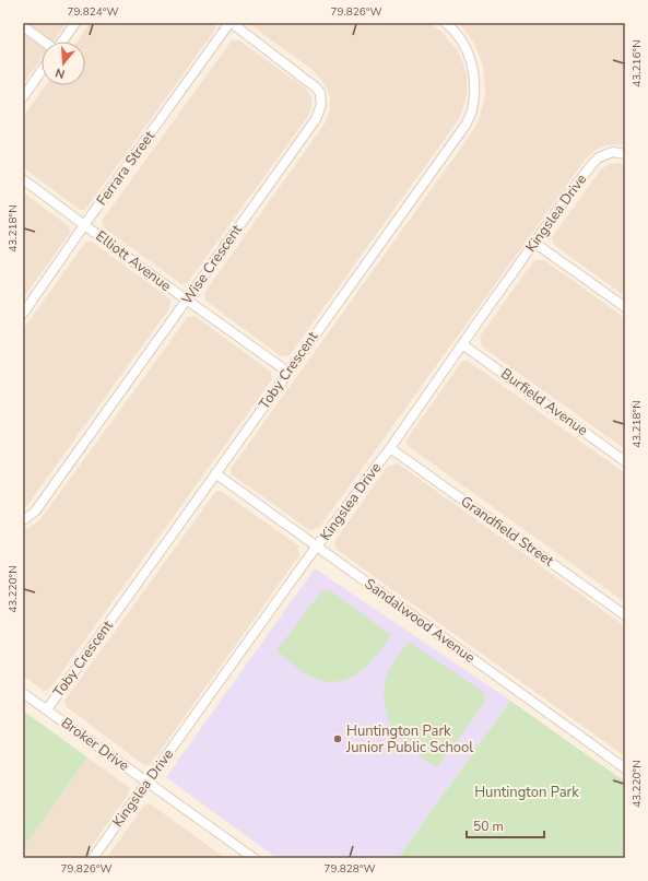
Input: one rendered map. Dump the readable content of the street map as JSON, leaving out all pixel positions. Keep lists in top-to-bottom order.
{
  "streets": {
    "street": [
      "Ferrara Street",
      "Kingslea Drive",
      "Elliott Avenue",
      "Wise Crescent",
      "Toby Crescent",
      "Burfield Avenue",
      "Grandfield Street",
      "Sandalwood Avenue",
      "Broker Drive"
    ]
  },
  "crossings": [
    ["Ferrara Street", "Elliott Avenue"],
    ["Ferrara Street", "Wise Crescent"],
    ["Kingslea Drive", "Burfield Avenue"],
    ["Kingslea Drive", "Grandfield Street"],
    ["Kingslea Drive", "Sandalwood Avenue"],
    ["Kingslea Drive", "Broker Drive"],
    ["Elliott Avenue", "Wise Crescent"],
    ["Elliott Avenue", "Toby Crescent"],
    ["Toby Crescent", "Sandalwood Avenue"],
    ["Toby Crescent", "Broker Drive"]
  ],
  "parks": ["Huntington Park"],
  "places": ["Huntington Park Junior Public School"],
  "scale_bar": "50 m",
  "north": "bottom",
  "coordinates": [
    "79.824°W",
    "79.826°W",
    "43.216°N",
    "43.218°N",
    "43.220°N",
    "79.828°W"
  ]
}
